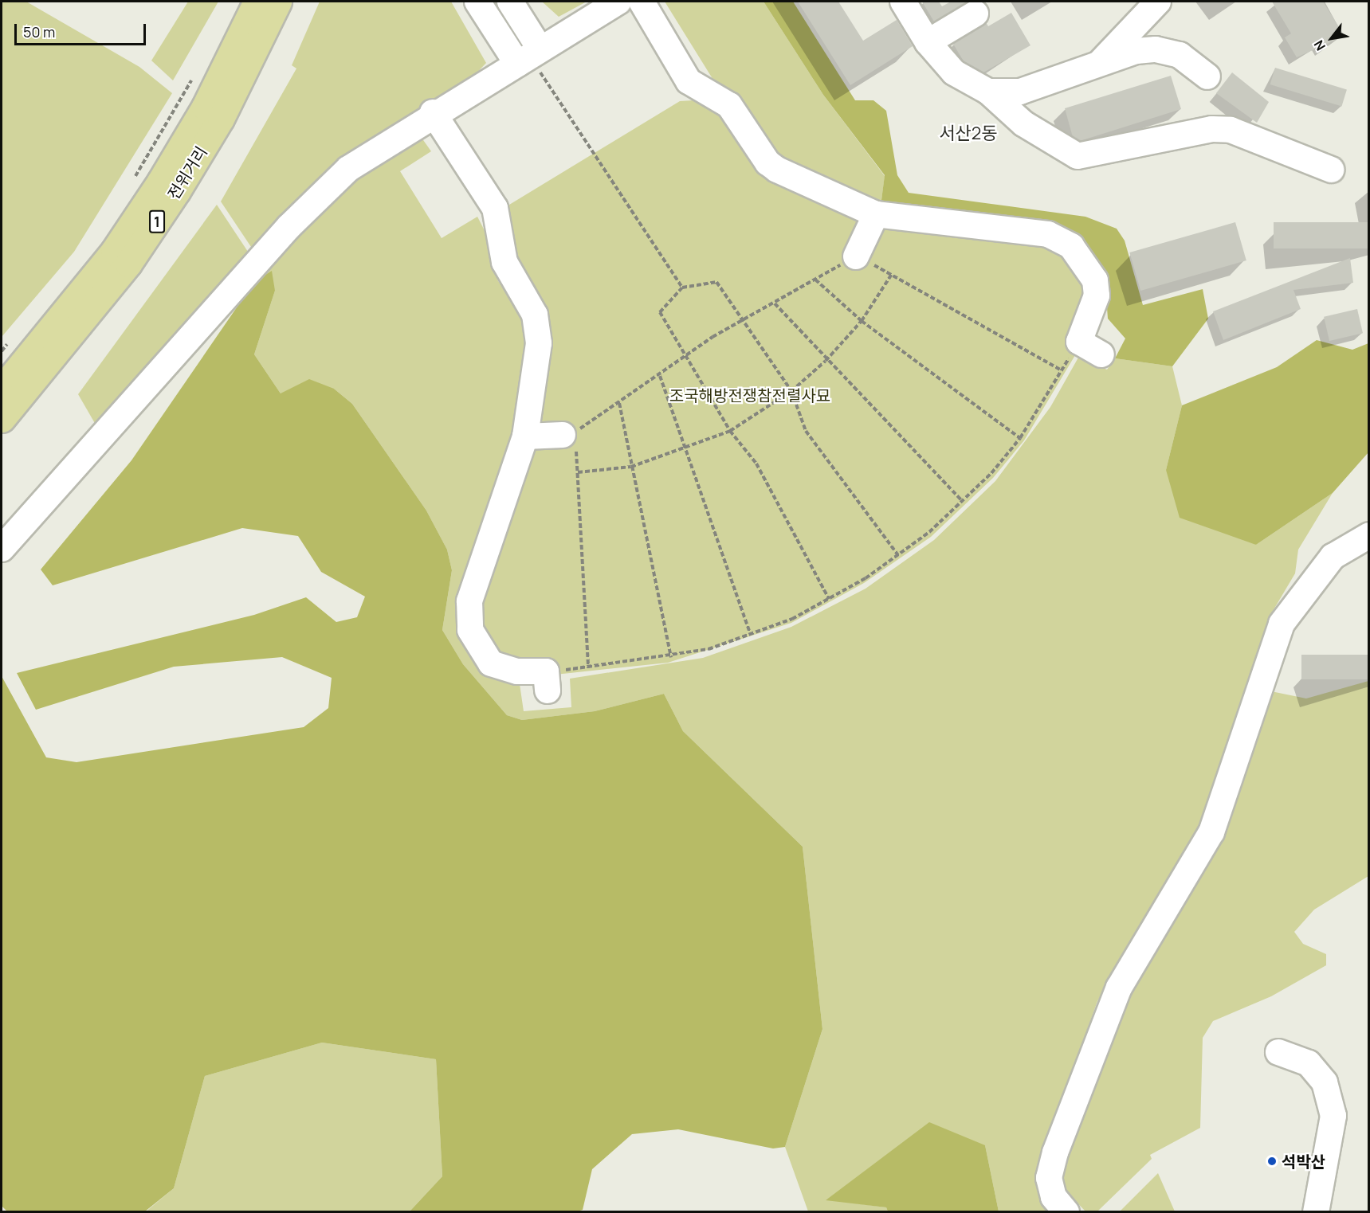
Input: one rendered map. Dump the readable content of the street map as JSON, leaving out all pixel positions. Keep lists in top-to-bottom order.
{
  "streets": {
    "main road": ["전위거리", "1"]
  },
  "districts": ["서산2동"],
  "parks": ["조국해방전쟁참전렬사묘"],
  "places": ["석박산"],
  "scale_bar": "50 m",
  "north": "bottom left"
}
